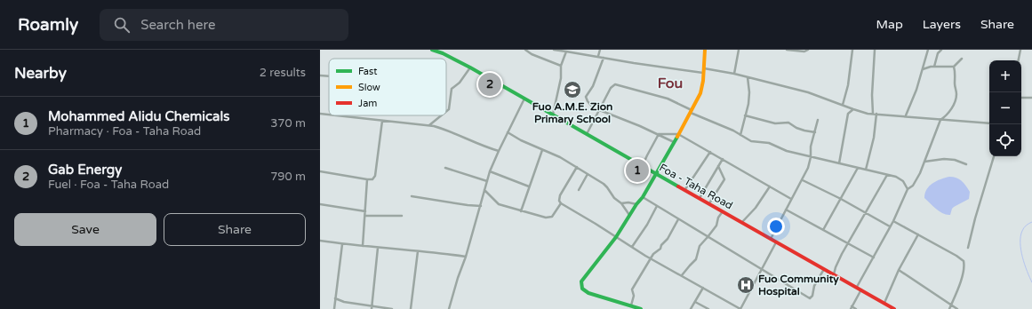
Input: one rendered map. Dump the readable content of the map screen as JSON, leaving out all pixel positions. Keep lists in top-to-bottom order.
{
  "streets": {
    "street": ["Foa - Taha Road"]
  },
  "districts": ["Fou"],
  "places": {
    "school or university": ["Fuo A.M.E. Zion Primary School"],
    "hospital": ["Fuo Community Hospital"]
  },
  "legend": ["Fast", "Slow", "Jam"],
  "page": {
    "header": "Roamly",
    "search": "Search here",
    "nav": ["Map", "Layers", "Share"],
    "heading": ["Nearby", "2 results"],
    "map_buttons": ["+", "−"],
    "pins": ["2", "1"],
    "list": [
      {
        "mark": "1",
        "name": "Mohammed Alidu Chemicals",
        "note": "Pharmacy · Foa - Taha Road",
        "value": "370 m"
      },
      {
        "mark": "2",
        "name": "Gab Energy",
        "note": "Fuel · Foa - Taha Road",
        "value": "790 m"
      }
    ],
    "buttons": ["Save", "Share"]
  }
}
